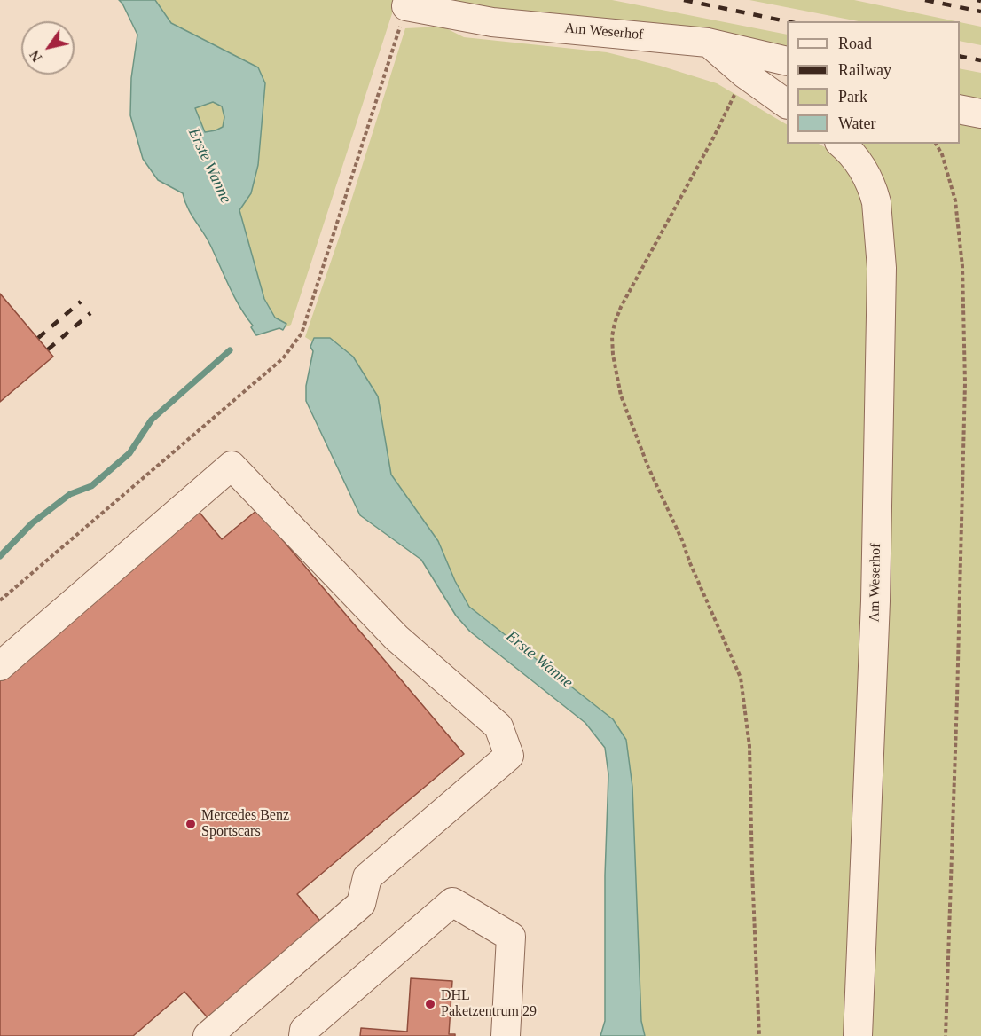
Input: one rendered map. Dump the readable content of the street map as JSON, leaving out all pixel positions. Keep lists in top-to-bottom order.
{
  "streets": {
    "street": ["Am Weserhof"]
  },
  "water": ["Erste Wanne"],
  "places": ["Mercedes Benz Sportscars", "DHL Paketzentrum 29"],
  "legend": [
    "Road",
    "Railway",
    "Park",
    "Water"
  ],
  "north": "bottom left"
}
